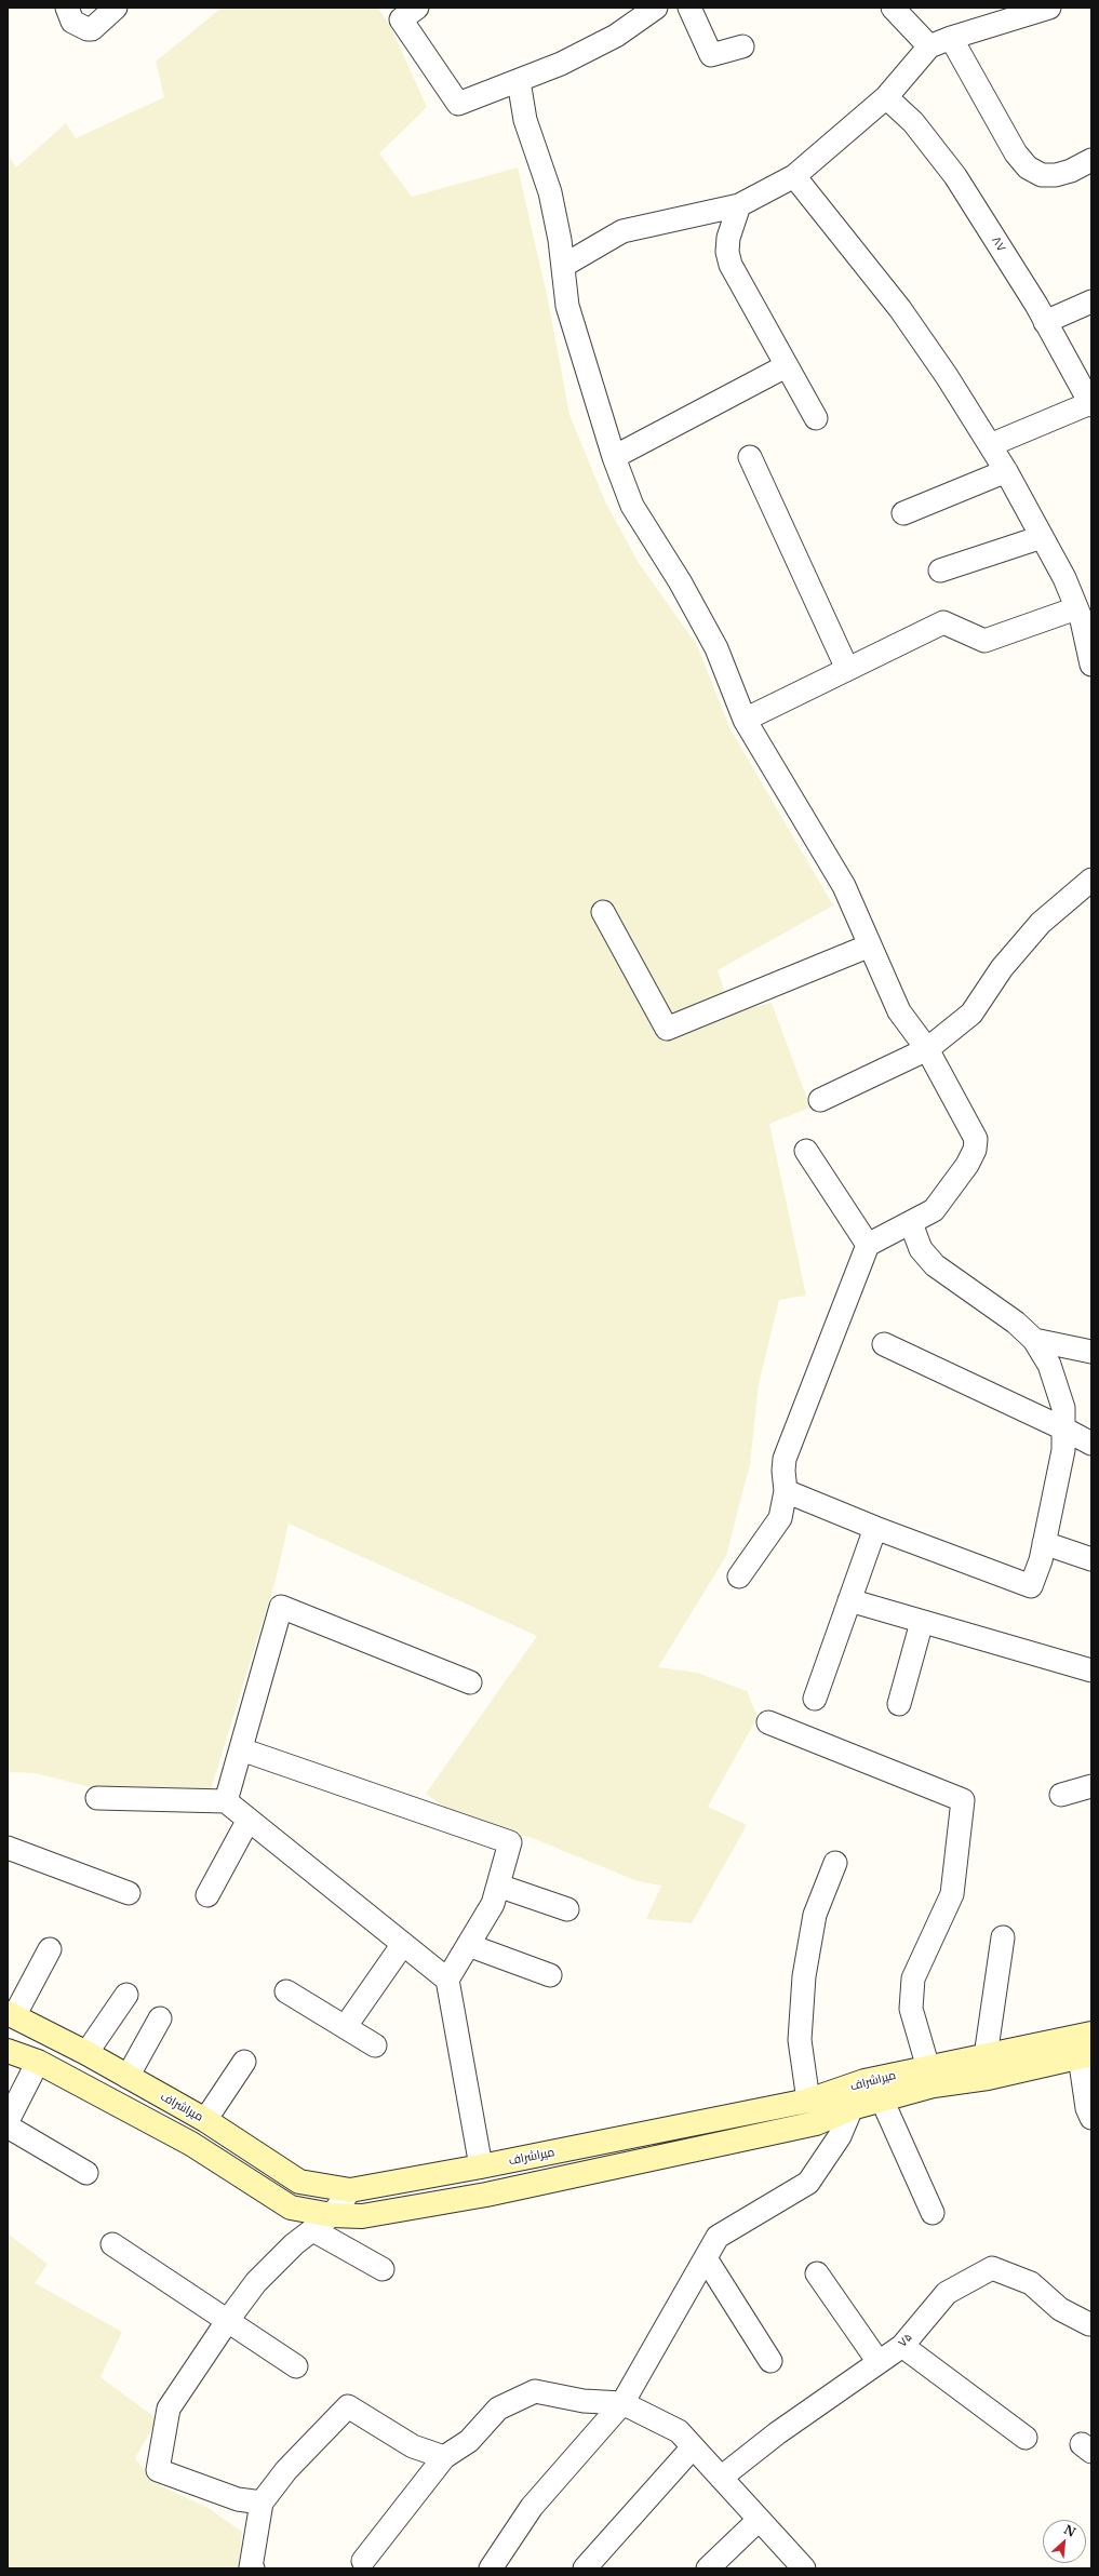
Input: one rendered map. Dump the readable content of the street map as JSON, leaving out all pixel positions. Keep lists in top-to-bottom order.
{
  "streets": {
    "street": ["۸۷", "میراشراف", "۷۵"]
  },
  "north": "top right"
}
